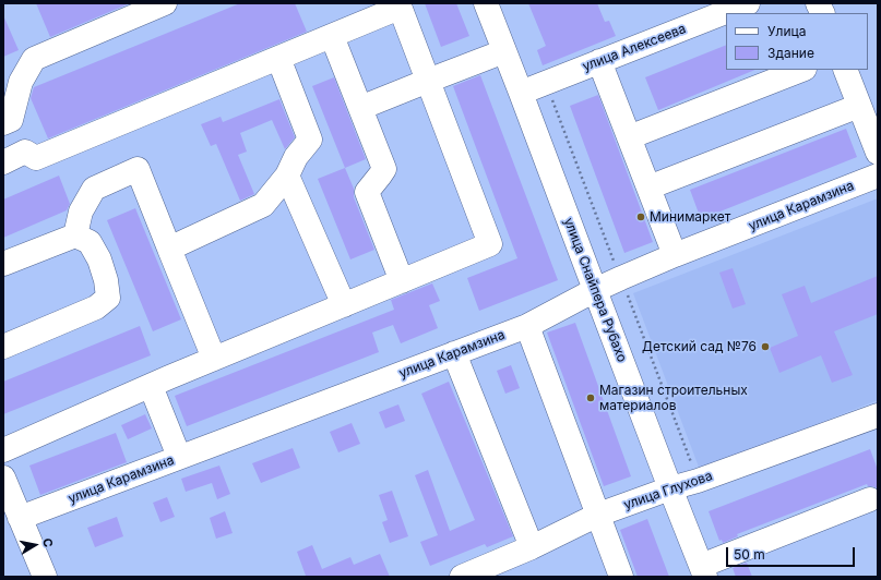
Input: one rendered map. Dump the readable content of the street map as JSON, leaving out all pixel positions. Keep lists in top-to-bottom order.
{
  "streets": {
    "street": [
      "улица Алексеева",
      "улица Карамзина",
      "улица Снайпера Рубахо",
      "улица Глухова"
    ]
  },
  "crossings": [
    ["улица Алексеева", "улица Снайпера Рубахо"],
    ["улица Карамзина", "улица Снайпера Рубахо"],
    ["улица Снайпера Рубахо", "улица Глухова"]
  ],
  "places": ["Минимаркет", "Детский сад №76", "Магазин строительных материалов"],
  "legend": ["Улица", "Здание"],
  "scale_bar": "50 m",
  "north": "right"
}
